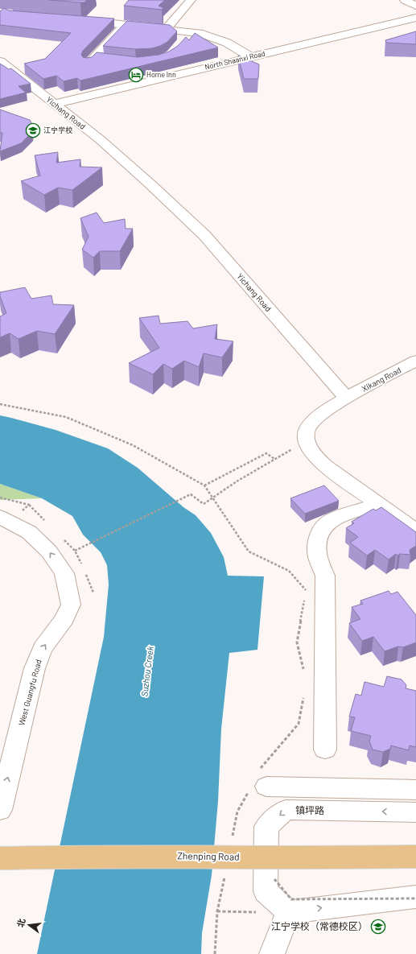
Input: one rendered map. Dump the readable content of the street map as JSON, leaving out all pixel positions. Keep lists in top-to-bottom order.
{
  "streets": {
    "main road": ["Zhenping Road"],
    "street": [
      "North Shaanxi Road",
      "Yichang Road",
      "Xikang Road",
      "West Guangfu Road",
      "镇坪路"
    ]
  },
  "crossings": [
    ["North Shaanxi Road", "Yichang Road"],
    ["Yichang Road", "Xikang Road"]
  ],
  "one_way": ["West Guangfu Road"],
  "water": ["Suzhou Creek"],
  "places": {
    "hotel": ["Home Inn"],
    "school or university": ["江宁学校", "江宁学校（常德校区）"]
  },
  "north": "left"
}
